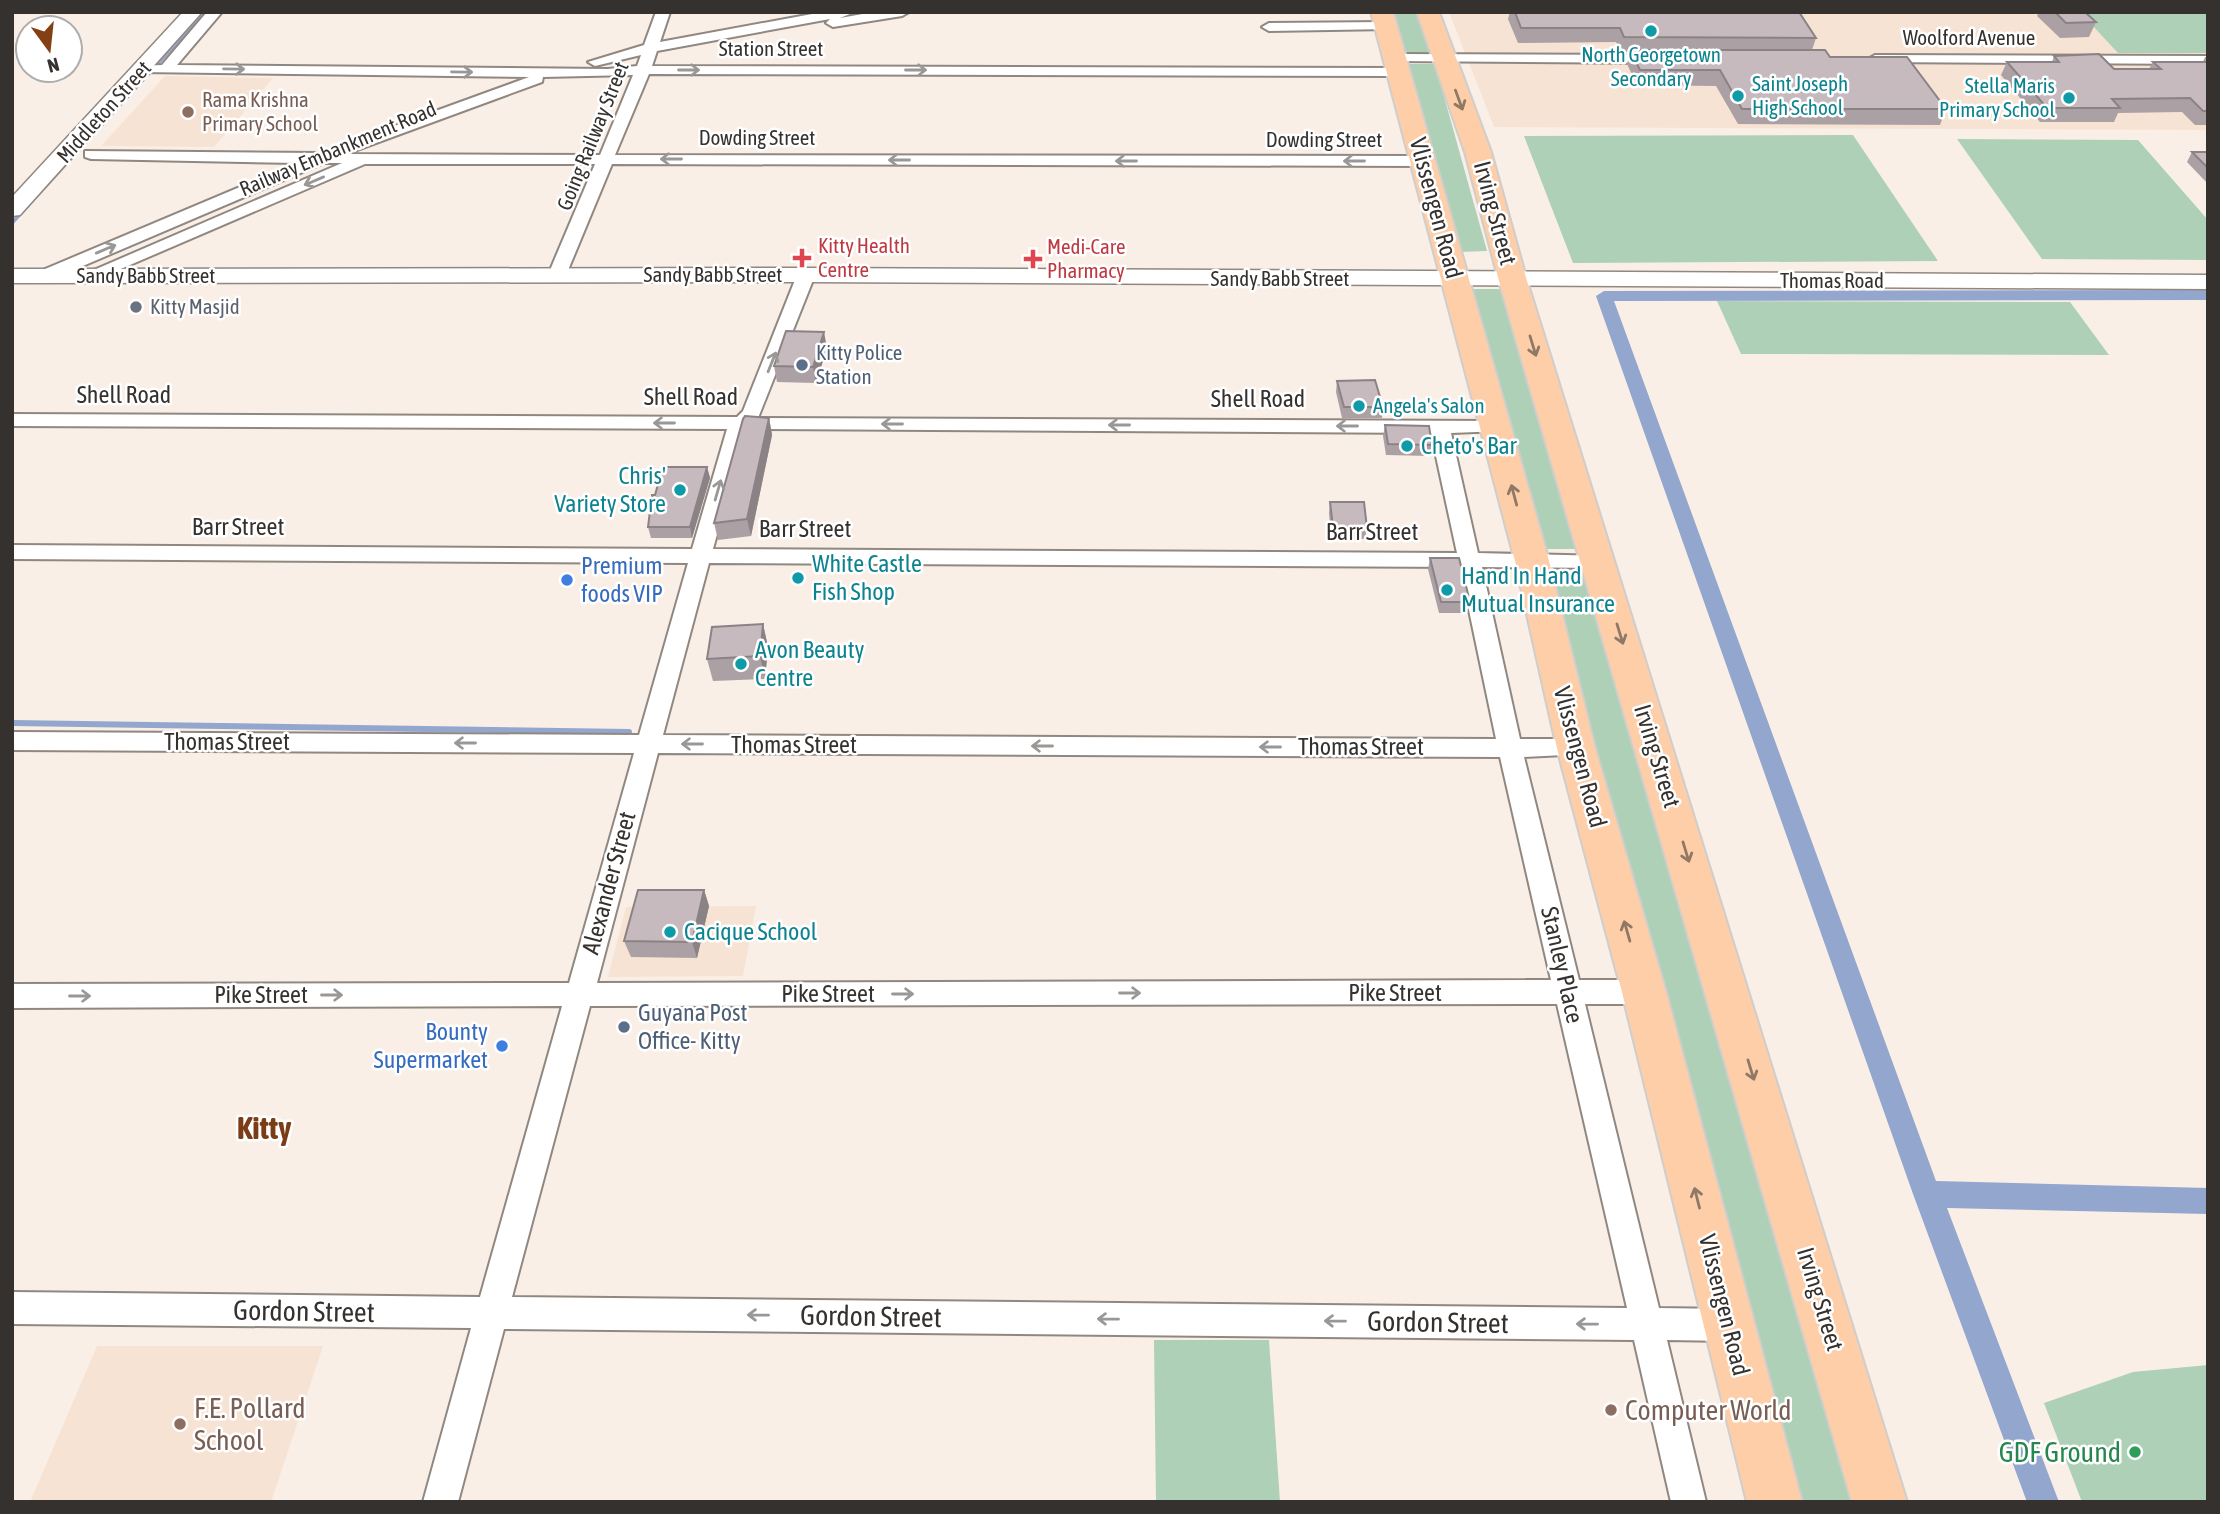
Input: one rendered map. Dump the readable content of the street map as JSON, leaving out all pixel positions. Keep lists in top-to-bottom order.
{
  "streets": {
    "main road": ["Vlissengen Road", "Irving Street"],
    "street": [
      "Woolford Avenue",
      "Station Street",
      "Middleton Street",
      "Going Railway Street",
      "Dowding Street",
      "Railway Embankment Road",
      "Sandy Babb Street",
      "Thomas Road",
      "Shell Road",
      "Barr Street",
      "Thomas Street",
      "Alexander Street",
      "Stanley Place",
      "Pike Street",
      "Gordon Street"
    ]
  },
  "crossings": [
    ["Station Street", "Going Railway Street"],
    ["Station Street", "Railway Embankment Road"],
    ["Station Street", "Vlissengen Road"],
    ["Going Railway Street", "Dowding Street"],
    ["Going Railway Street", "Sandy Babb Street"],
    ["Dowding Street", "Railway Embankment Road"],
    ["Dowding Street", "Vlissengen Road"],
    ["Railway Embankment Road", "Sandy Babb Street"],
    ["Vlissengen Road", "Sandy Babb Street"],
    ["Vlissengen Road", "Thomas Road"],
    ["Vlissengen Road", "Shell Road"],
    ["Vlissengen Road", "Barr Street"],
    ["Vlissengen Road", "Thomas Street"],
    ["Vlissengen Road", "Pike Street"],
    ["Vlissengen Road", "Gordon Street"],
    ["Irving Street", "Thomas Road"],
    ["Irving Street", "Barr Street"],
    ["Sandy Babb Street", "Thomas Road"],
    ["Sandy Babb Street", "Alexander Street"],
    ["Shell Road", "Alexander Street"],
    ["Shell Road", "Stanley Place"],
    ["Barr Street", "Alexander Street"],
    ["Barr Street", "Stanley Place"],
    ["Thomas Street", "Alexander Street"],
    ["Thomas Street", "Stanley Place"],
    ["Alexander Street", "Pike Street"],
    ["Alexander Street", "Gordon Street"],
    ["Stanley Place", "Pike Street"],
    ["Stanley Place", "Gordon Street"]
  ],
  "one_way": [
    "Vlissengen Road",
    "Irving Street",
    "Shell Road",
    "Thomas Street",
    "Pike Street",
    "Gordon Street"
  ],
  "districts": ["Kitty"],
  "places": {
    "other": [
      "North Georgetown Secondary",
      "Saint Joseph High School",
      "Stella Maris Primary School",
      "Rama Krishna Primary School",
      "Kitty Masjid",
      "Kitty Police Station",
      "Angela's Salon",
      "Cheto's Bar",
      "Chris' Variety Store",
      "White Castle Fish Shop",
      "Premium foods VIP",
      "Hand In Hand Mutual Insurance",
      "Avon Beauty Centre",
      "Cacique School",
      "Guyana Post Office- Kitty",
      "Bounty Supermarket",
      "Computer World",
      "F.E. Pollard School",
      "GDF Ground"
    ],
    "health": ["Kitty Health Centre", "Medi-Care Pharmacy"]
  },
  "north": "bottom"
}
